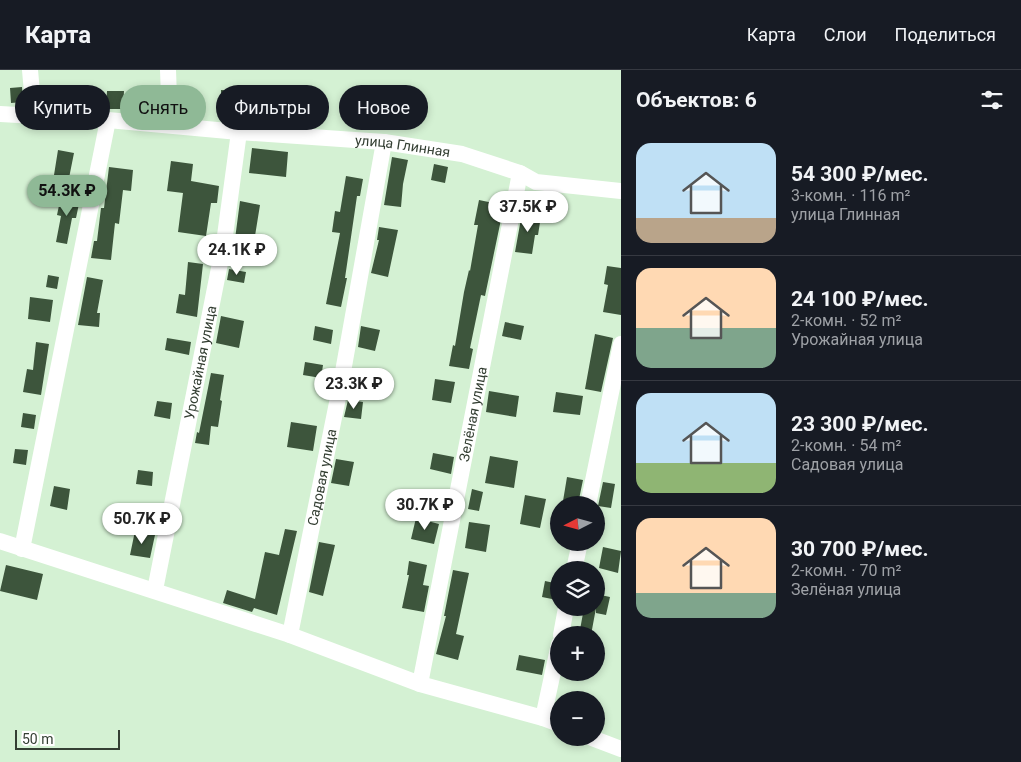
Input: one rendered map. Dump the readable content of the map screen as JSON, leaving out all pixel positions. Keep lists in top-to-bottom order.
{
  "streets": {
    "street": [
      "улица Глинная",
      "Урожайная улица",
      "Зелёная улица",
      "Садовая улица"
    ]
  },
  "crossings": [
    ["улица Глинная", "Урожайная улица"],
    ["улица Глинная", "Зелёная улица"],
    ["улица Глинная", "Садовая улица"]
  ],
  "scale_bar": "50 m",
  "north": "left",
  "page": {
    "header": "Карта",
    "nav": ["Карта", "Слои", "Поделиться"],
    "heading": "Объектов: 6",
    "chip": [
      "Купить",
      "Снять",
      "Фильтры",
      "Новое"
    ],
    "list": [
      {
        "name": "54 300 ₽/мес.",
        "note": "3-комн. · 116 m² · улица Глинная"
      },
      {
        "name": "24 100 ₽/мес.",
        "note": "2-комн. · 52 m² · Урожайная улица"
      },
      {
        "name": "23 300 ₽/мес.",
        "note": "2-комн. · 54 m² · Садовая улица"
      },
      {
        "name": "30 700 ₽/мес.",
        "note": "2-комн. · 70 m² · Зелёная улица"
      }
    ],
    "price": [
      "54.3K ₽",
      "37.5K ₽",
      "24.1K ₽",
      "23.3K ₽",
      "30.7K ₽",
      "50.7K ₽"
    ],
    "map_buttons": ["+", "−"],
    "scale": "50 m"
  }
}
